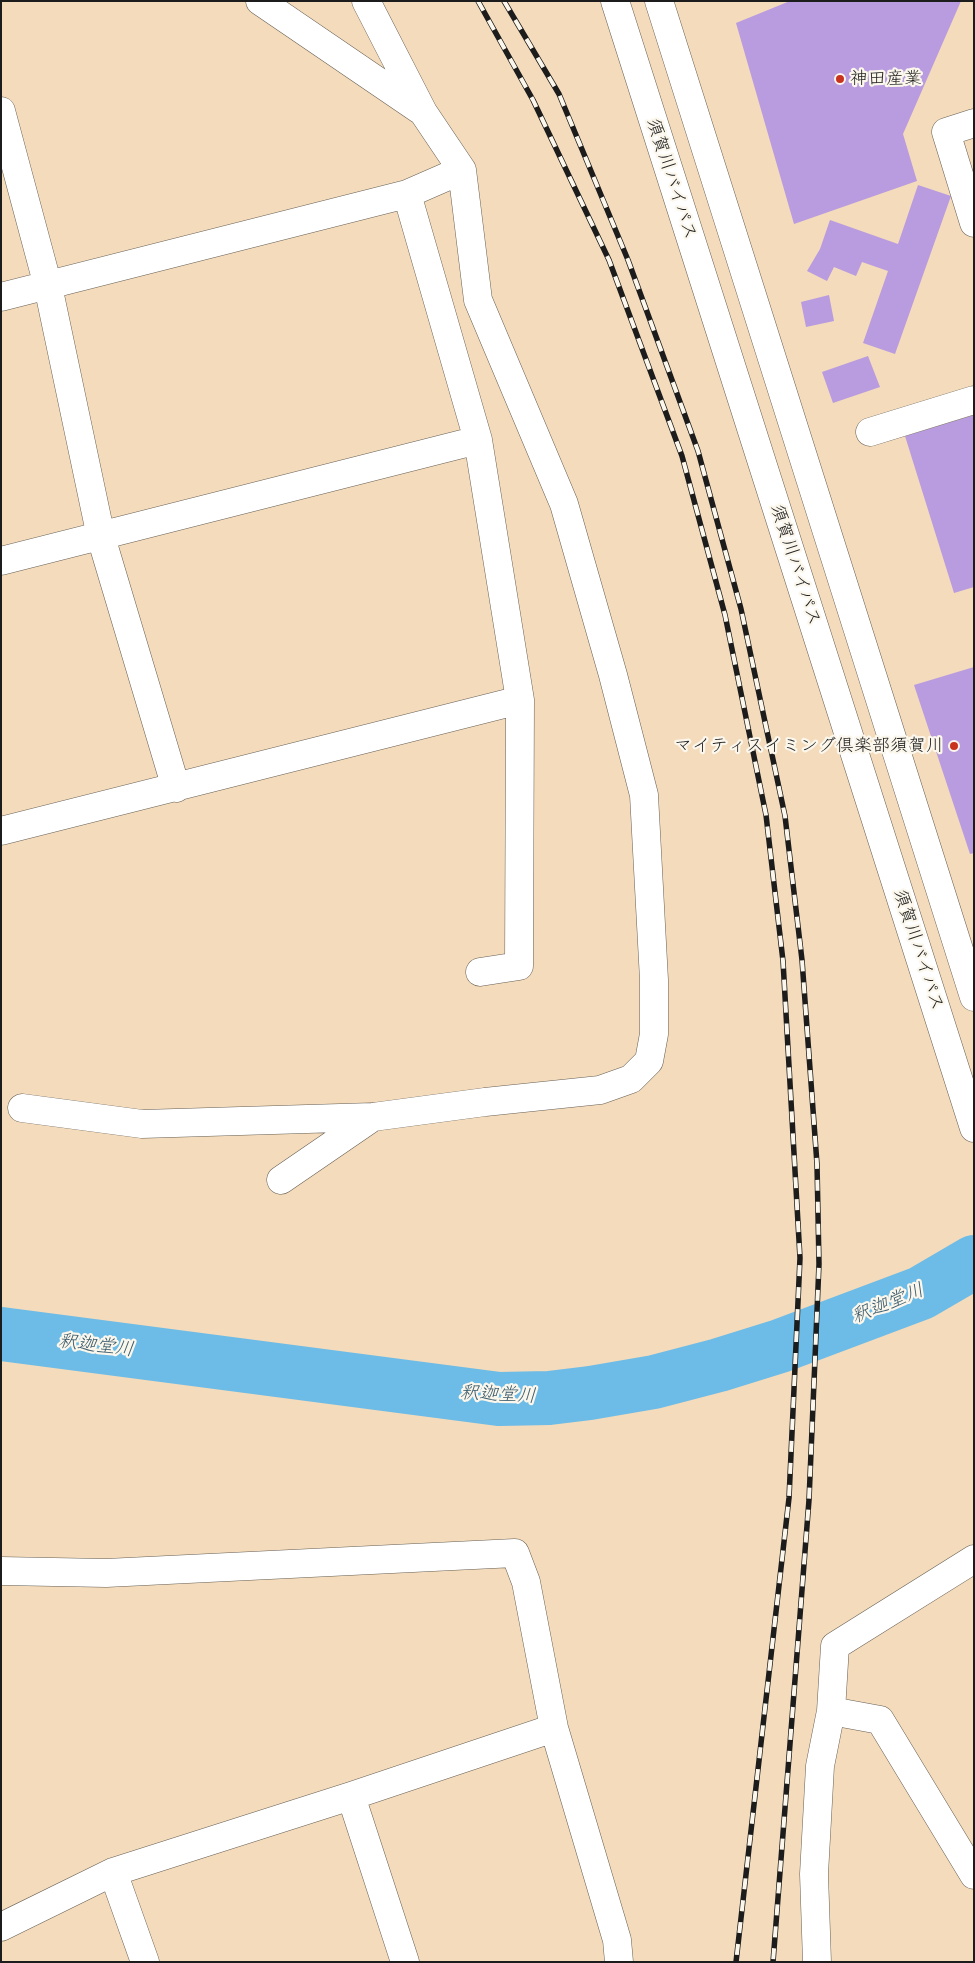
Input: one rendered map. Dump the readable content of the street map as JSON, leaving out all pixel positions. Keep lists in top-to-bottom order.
{
  "streets": {
    "main road": ["須賀川バイパス"]
  },
  "water": ["釈迦堂川"],
  "places": ["神田産業", "マイティスイミング倶楽部須賀川"]
}
